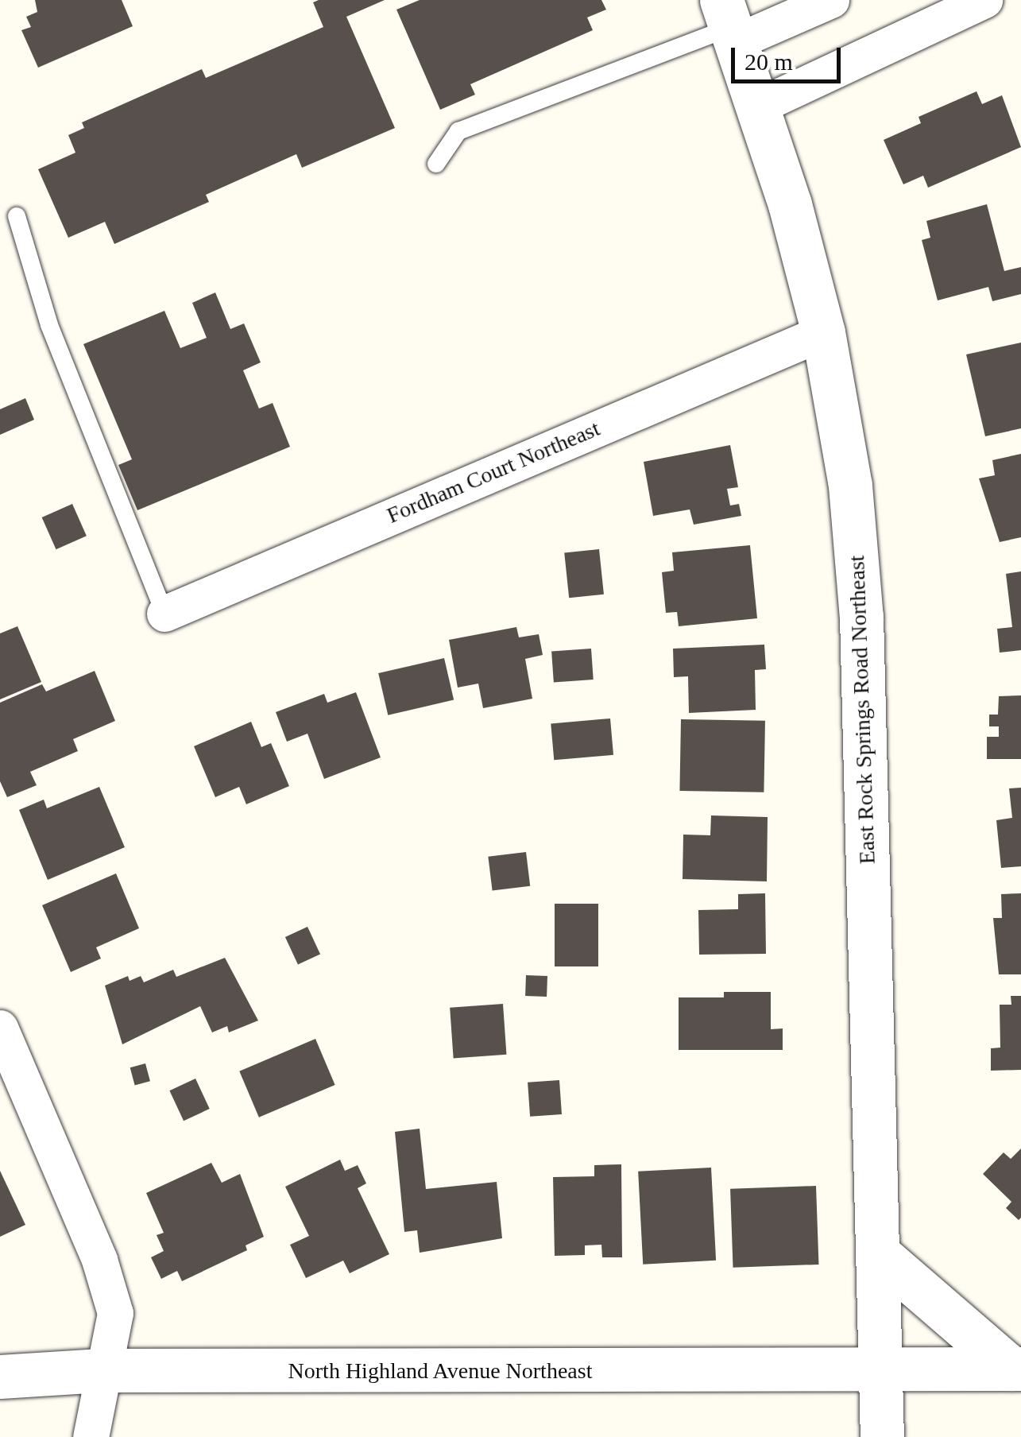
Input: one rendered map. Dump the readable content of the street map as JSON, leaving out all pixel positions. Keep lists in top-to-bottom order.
{
  "streets": {
    "street": ["Fordham Court Northeast", "East Rock Springs Road Northeast", "North Highland Avenue Northeast"]
  },
  "crossings": [
    ["Fordham Court Northeast", "East Rock Springs Road Northeast"],
    ["East Rock Springs Road Northeast", "North Highland Avenue Northeast"]
  ],
  "scale_bar": "20 m"
}
